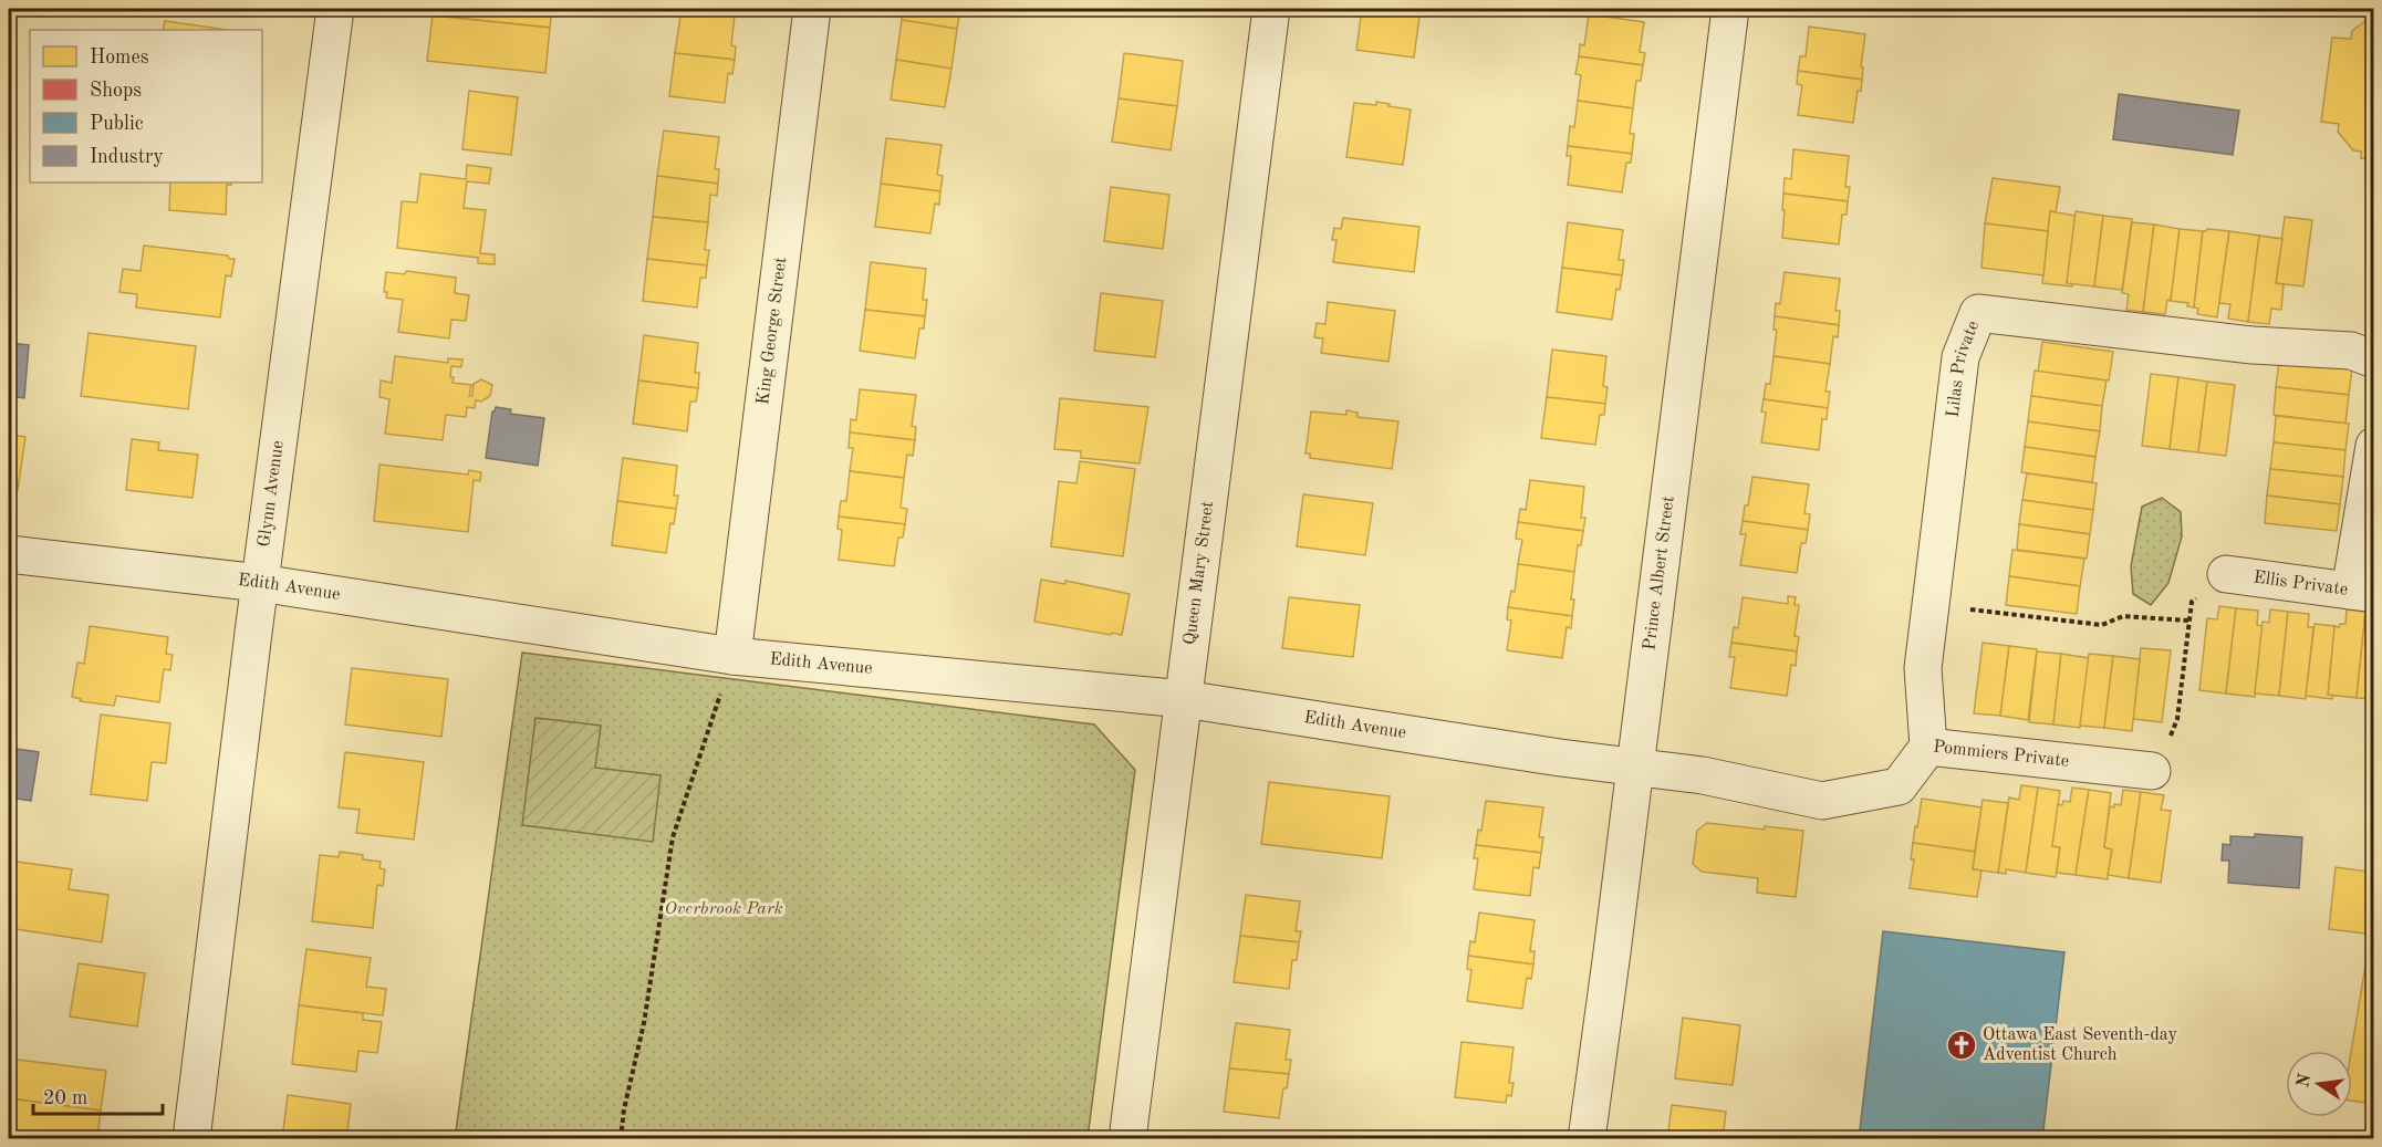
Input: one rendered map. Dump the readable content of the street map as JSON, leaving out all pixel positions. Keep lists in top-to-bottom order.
{
  "streets": {
    "street": [
      "King George Street",
      "Lilas Private",
      "Glynn Avenue",
      "Queen Mary Street",
      "Prince Albert Street",
      "Ellis Private",
      "Edith Avenue",
      "Pommiers Private"
    ]
  },
  "crossings": [
    ["King George Street", "Edith Avenue"],
    ["Lilas Private", "Pommiers Private"],
    ["Glynn Avenue", "Edith Avenue"],
    ["Queen Mary Street", "Edith Avenue"],
    ["Prince Albert Street", "Edith Avenue"],
    ["Prince Albert Street", "Pommiers Private"],
    ["Edith Avenue", "Pommiers Private"]
  ],
  "parks": ["Overbrook Park"],
  "places": {
    "church": ["Ottawa East Seventh-day Adventist Church"]
  },
  "legend": [
    "Homes",
    "Shops",
    "Public",
    "Industry"
  ],
  "scale_bar": "20 m",
  "north": "left"
}
